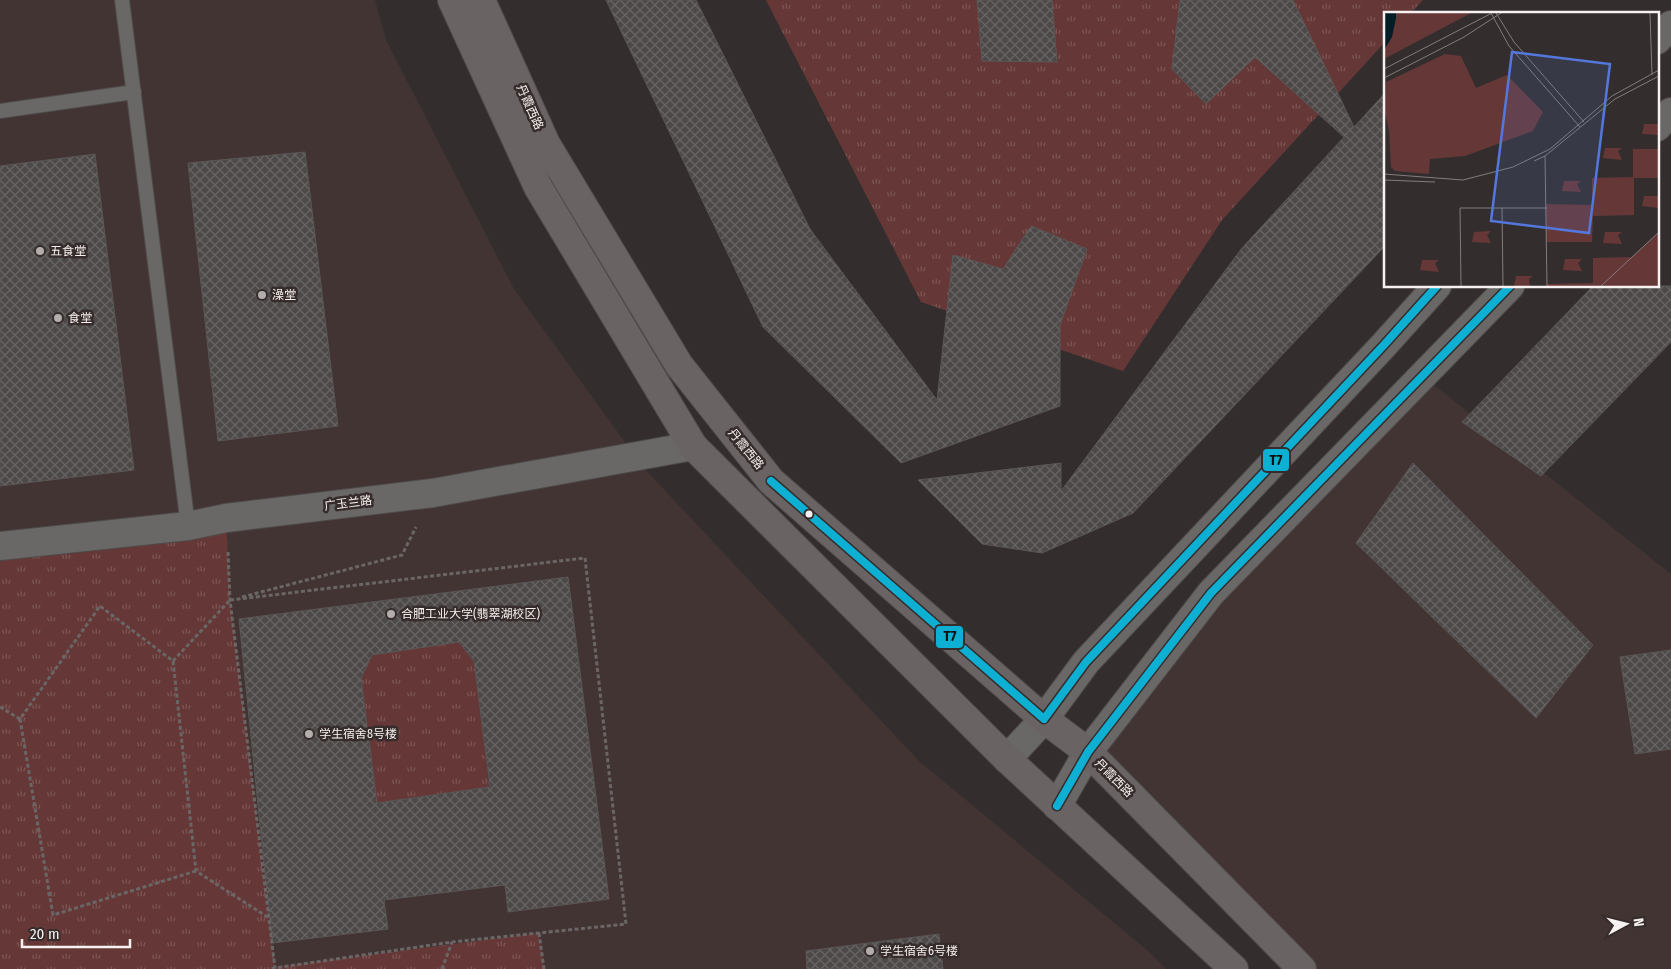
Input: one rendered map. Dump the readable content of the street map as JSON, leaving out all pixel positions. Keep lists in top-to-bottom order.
{
  "streets": {
    "main road": ["丹霞西路"],
    "street": ["广玉兰路"]
  },
  "places": [
    "五食堂",
    "澡堂",
    "食堂",
    "合肥工业大学(翡翠湖校区)",
    "学生宿舍8号楼",
    "学生宿舍6号楼"
  ],
  "lines": ["transit line T7"],
  "scale_bar": "20 m",
  "north": "right"
}
